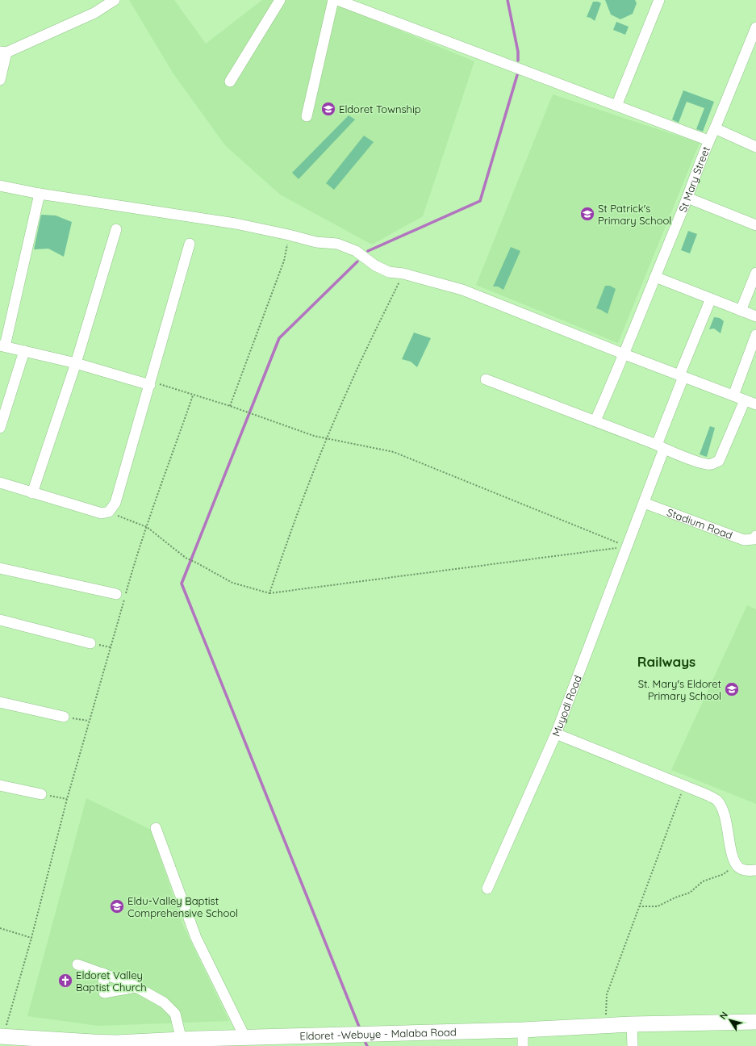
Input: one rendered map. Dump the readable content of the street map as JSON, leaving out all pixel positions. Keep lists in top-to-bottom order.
{
  "streets": {
    "highway": ["Eldoret -Webuye - Malaba Road"],
    "street": ["St Mary Street", "Stadium Road", "Muyodi Road"]
  },
  "crossings": [
    ["Stadium Road", "Muyodi Road"]
  ],
  "districts": ["Railways"],
  "places": {
    "school or university": [
      "Eldoret Township",
      "St Patrick's Primary School",
      "St. Mary's Eldoret Primary School",
      "Eldu-Valley Baptist Comprehensive School"
    ],
    "church": ["Eldoret Valley Baptist Church"]
  },
  "north": "top left"
}
